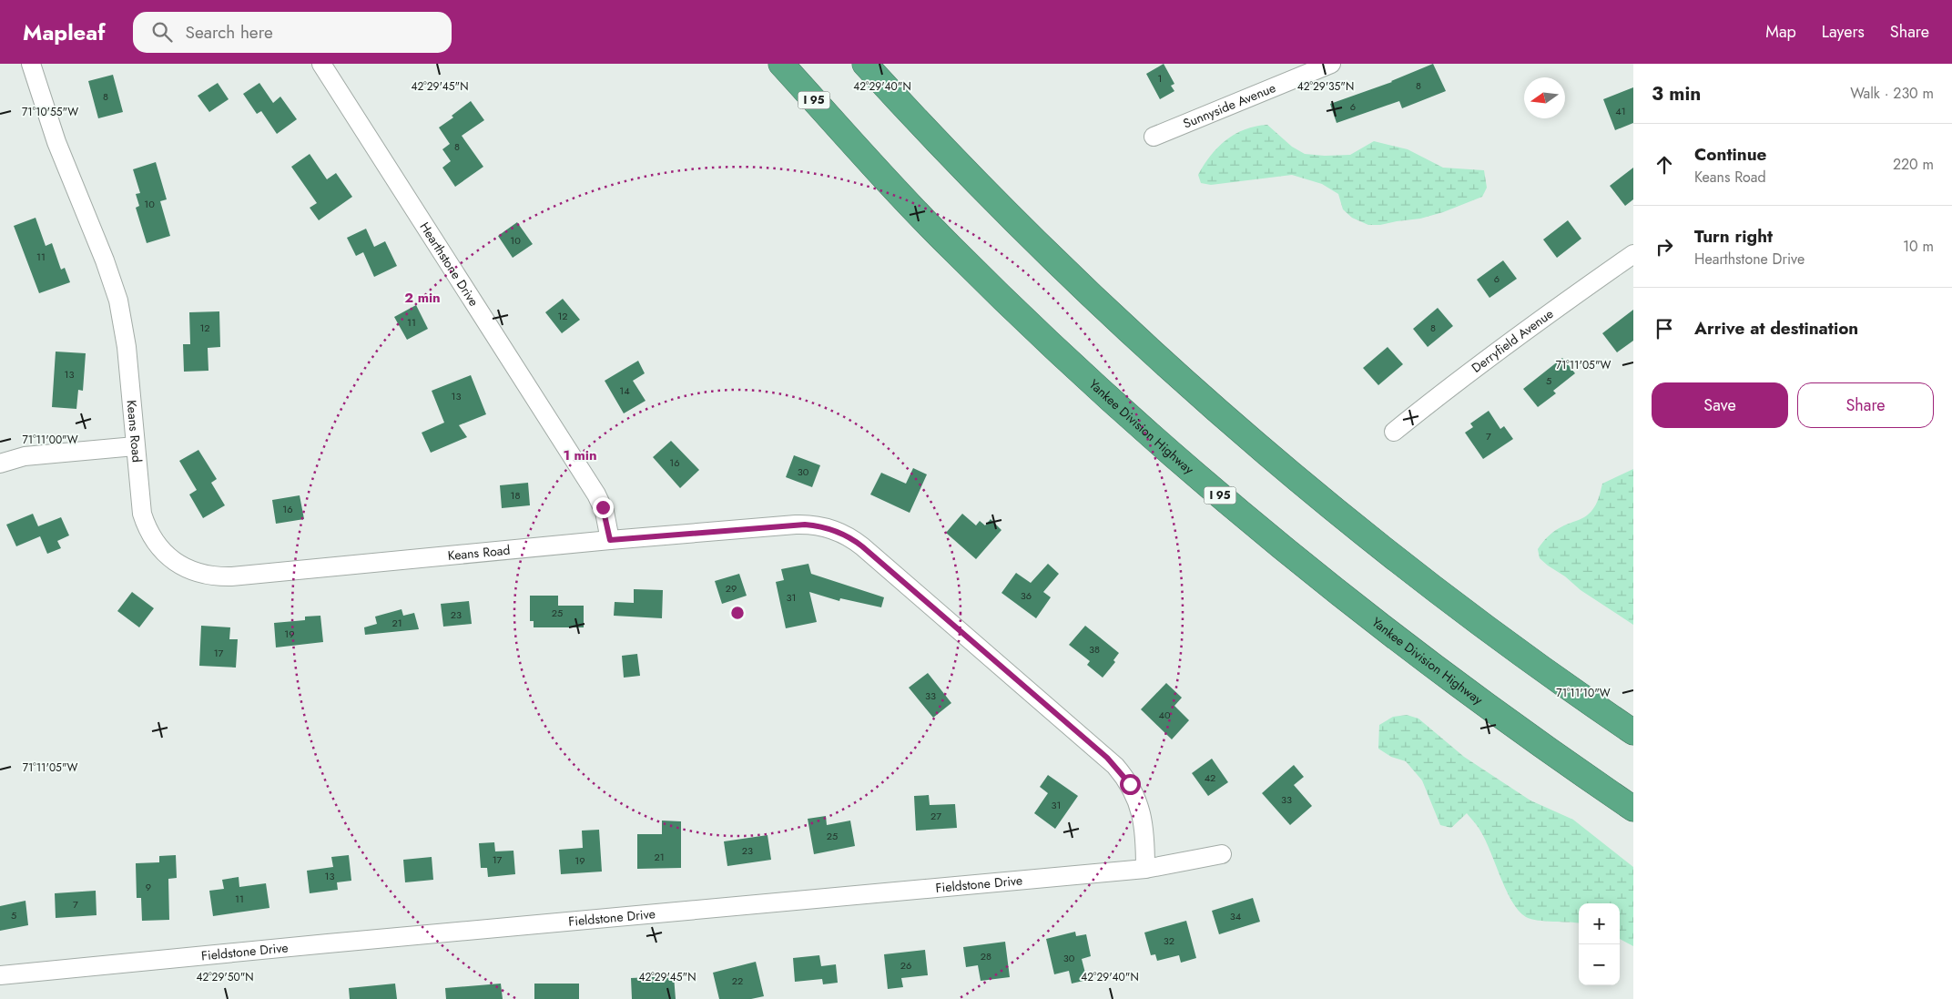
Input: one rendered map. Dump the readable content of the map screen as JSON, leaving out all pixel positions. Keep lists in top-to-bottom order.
{
  "streets": {
    "highway": ["I 95", "Yankee Division Highway"],
    "street": [
      "Sunnyside Avenue",
      "Hearthstone Drive",
      "Derryfield Avenue",
      "Keans Road",
      "Fieldstone Drive"
    ]
  },
  "crossings": [
    ["Hearthstone Drive", "Keans Road"],
    ["Keans Road", "Fieldstone Drive"]
  ],
  "house_numbers": [
    "1",
    "8",
    "8",
    "6",
    "41",
    "8",
    "10",
    "10",
    "11",
    "6",
    "12",
    "11",
    "12",
    "8",
    "13",
    "5",
    "14",
    "13",
    "7",
    "16",
    "30",
    "18",
    "16",
    "29",
    "36",
    "31",
    "25",
    "23",
    "21",
    "19",
    "38",
    "17",
    "33",
    "40",
    "42",
    "33",
    "31",
    "27",
    "25",
    "23",
    "21",
    "17",
    "19",
    "13",
    "9",
    "11",
    "7",
    "5",
    "34",
    "32",
    "28",
    "30",
    "26",
    "22"
  ],
  "north": "left",
  "page": {
    "header": "Mapleaf",
    "search": "Search here",
    "nav": ["Map", "Layers", "Share"],
    "heading": ["3 min", "Walk · 230 m"],
    "list": [
      ["Continue", "Keans Road", "220 m"],
      ["Turn right", "Hearthstone Drive", "10 m"],
      "Arrive at destination"
    ],
    "buttons": ["Save", "Share"],
    "map_buttons": ["+", "−"]
  },
  "coordinates": [
    "42°29'45\"N",
    "42°29'40\"N",
    "42°29'35\"N",
    "71°10'55\"W",
    "71°11'05\"W",
    "71°11'00\"W",
    "71°11'10\"W",
    "42°29'50\"N"
  ],
  "rings": ["2 min", "1 min"]
}
